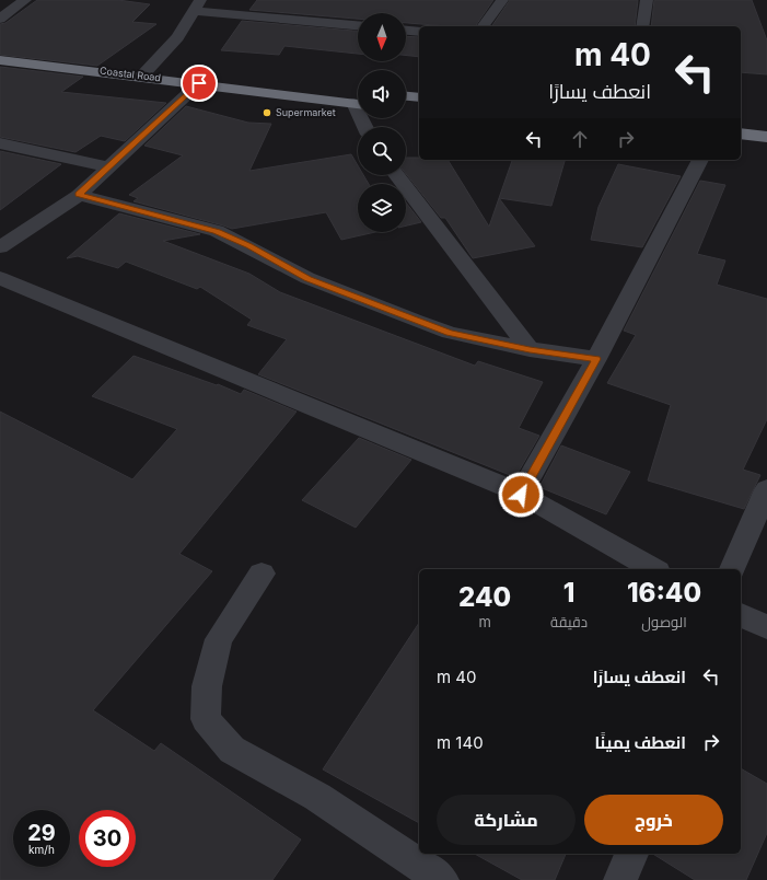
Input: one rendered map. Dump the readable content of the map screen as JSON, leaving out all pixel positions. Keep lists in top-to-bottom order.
{
  "streets": {
    "highway": ["Coastal Road"]
  },
  "places": ["Supermarket"],
  "north": "bottom",
  "page": {
    "turn": ["40 m", "انعطف يسارًا"],
    "eta": [
      "16:40",
      "الوصول",
      "1",
      "دقيقة",
      "240",
      "m"
    ],
    "list": [
      {
        "name": "انعطف يسارًا",
        "value": "40 m"
      },
      {
        "name": "انعطف يمينًا",
        "value": "140 m"
      }
    ],
    "buttons": ["خروج", "مشاركة"],
    "speed": "29 km/h",
    "limit": "30"
  }
}
